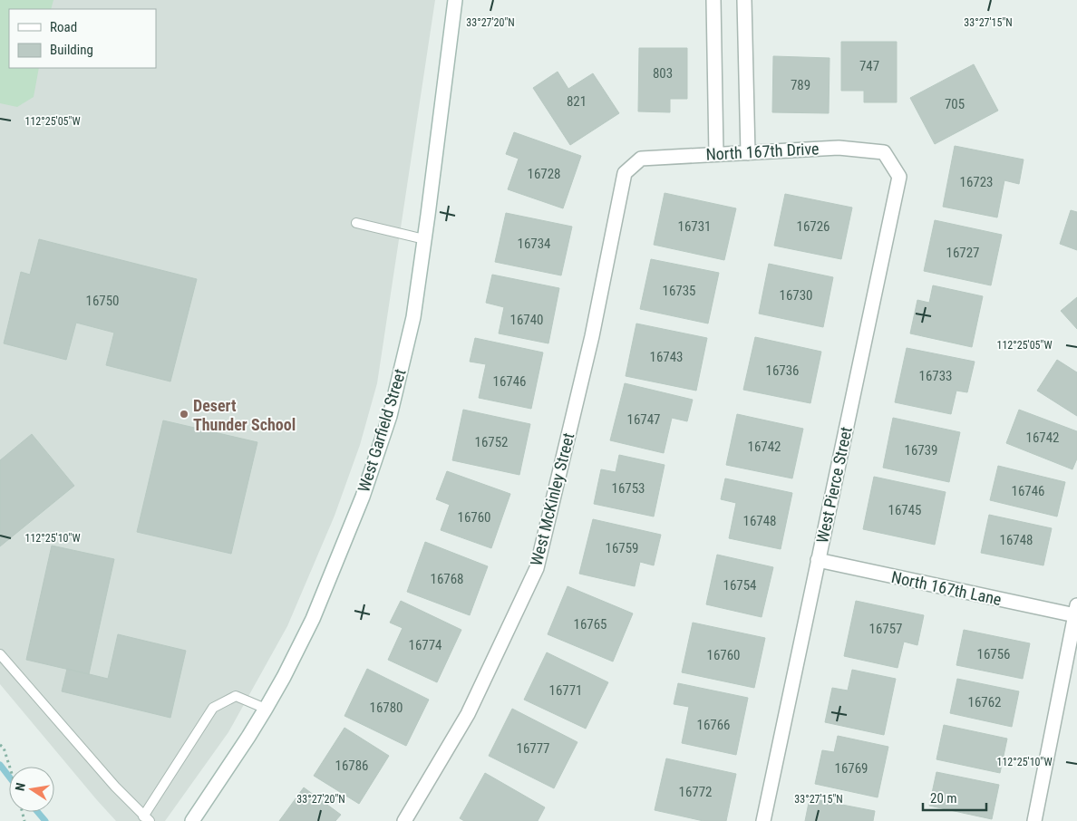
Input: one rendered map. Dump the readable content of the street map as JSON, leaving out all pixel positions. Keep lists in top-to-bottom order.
{
  "streets": {
    "street": [
      "North 167th Drive",
      "West Garfield Street",
      "West Pierce Street",
      "West McKinley Street",
      "North 167th Lane"
    ]
  },
  "crossings": [
    ["North 167th Drive", "West Pierce Street"],
    ["North 167th Drive", "West McKinley Street"],
    ["West Pierce Street", "North 167th Lane"]
  ],
  "places": ["Desert Thunder School"],
  "house_numbers": [
    "747",
    "803",
    "789",
    "821",
    "705",
    "16728",
    "16723",
    "16731",
    "16726",
    "16734",
    "16727",
    "16735",
    "16730",
    "16750",
    "16740",
    "16743",
    "16736",
    "16733",
    "16746",
    "16747",
    "16742",
    "16752",
    "16742",
    "16739",
    "16753",
    "16746",
    "16745",
    "16760",
    "16748",
    "16748",
    "16759",
    "16768",
    "16754",
    "16765",
    "16757",
    "16774",
    "16756",
    "16760",
    "16771",
    "16762",
    "16780",
    "16766",
    "16777",
    "16786",
    "16769",
    "16772"
  ],
  "legend": ["Road", "Building"],
  "scale_bar": "20 m",
  "north": "left",
  "coordinates": [
    "33°27'20\"N",
    "33°27'15\"N",
    "112°25'05\"W",
    "112°25'10\"W"
  ]
}
